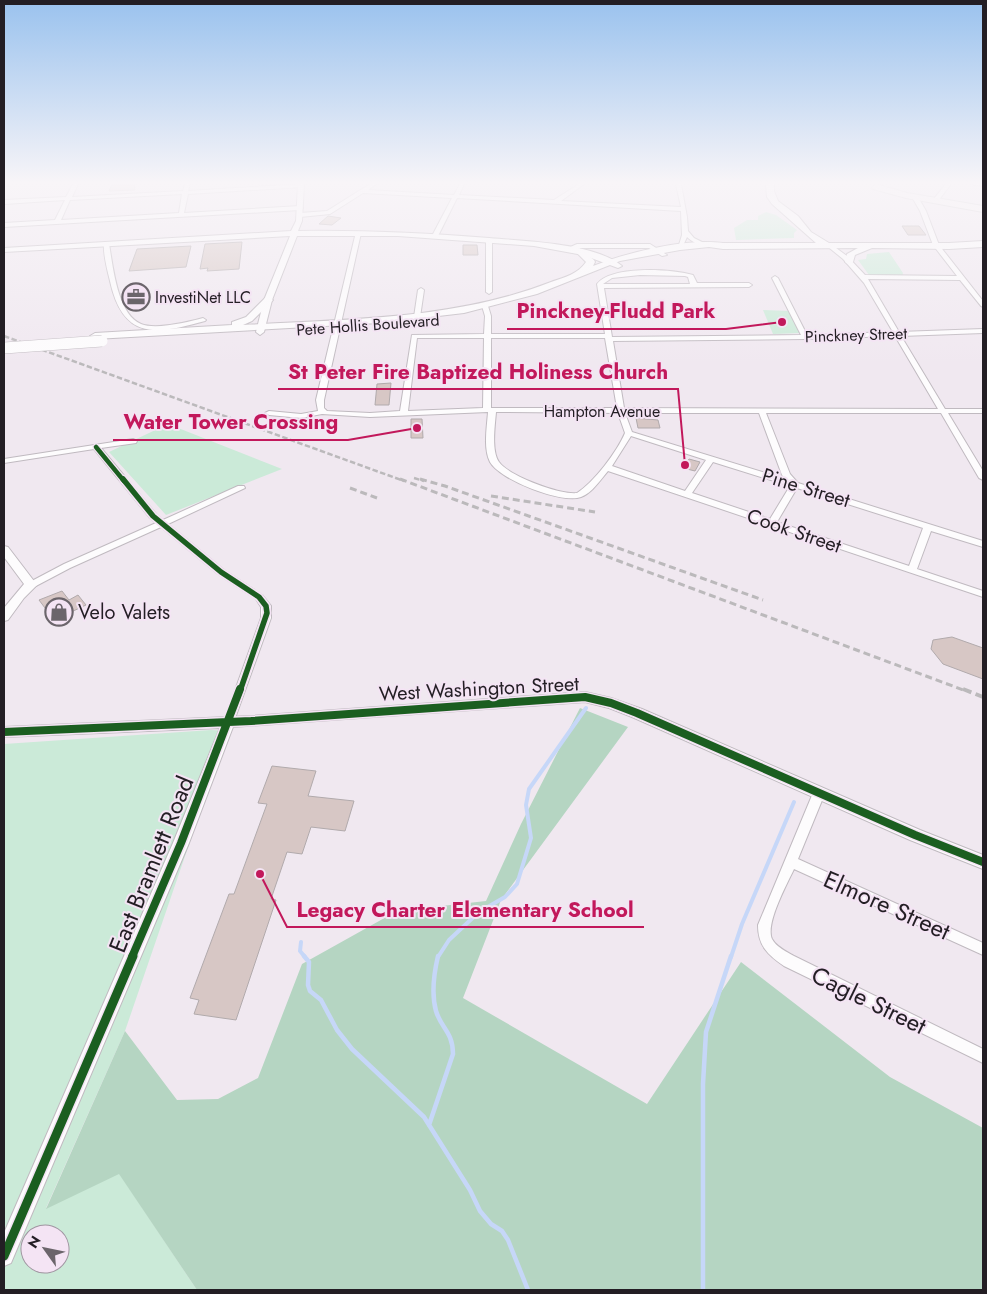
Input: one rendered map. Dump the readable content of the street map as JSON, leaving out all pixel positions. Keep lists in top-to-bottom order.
{
  "streets": {
    "main road": ["Pete Hollis Boulevard"],
    "street": [
      "Pinckney Street",
      "Hampton Avenue",
      "Pine Street",
      "Cook Street",
      "West Washington Street",
      "East Bramlett Road",
      "Elmore Street",
      "Cagle Street"
    ]
  },
  "crossings": [
    ["Pinckney Street", "Hampton Avenue"],
    ["West Washington Street", "East Bramlett Road"],
    ["Elmore Street", "Cagle Street"]
  ],
  "places": {
    "office": ["InvestiNet LLC"],
    "other": [
      "Pinckney-Fludd Park",
      "Water Tower Crossing",
      "St Peter Fire Baptized Holiness Church",
      "Legacy Charter Elementary School"
    ],
    "shop": ["Velo Valets"]
  },
  "north": "top left"
}
